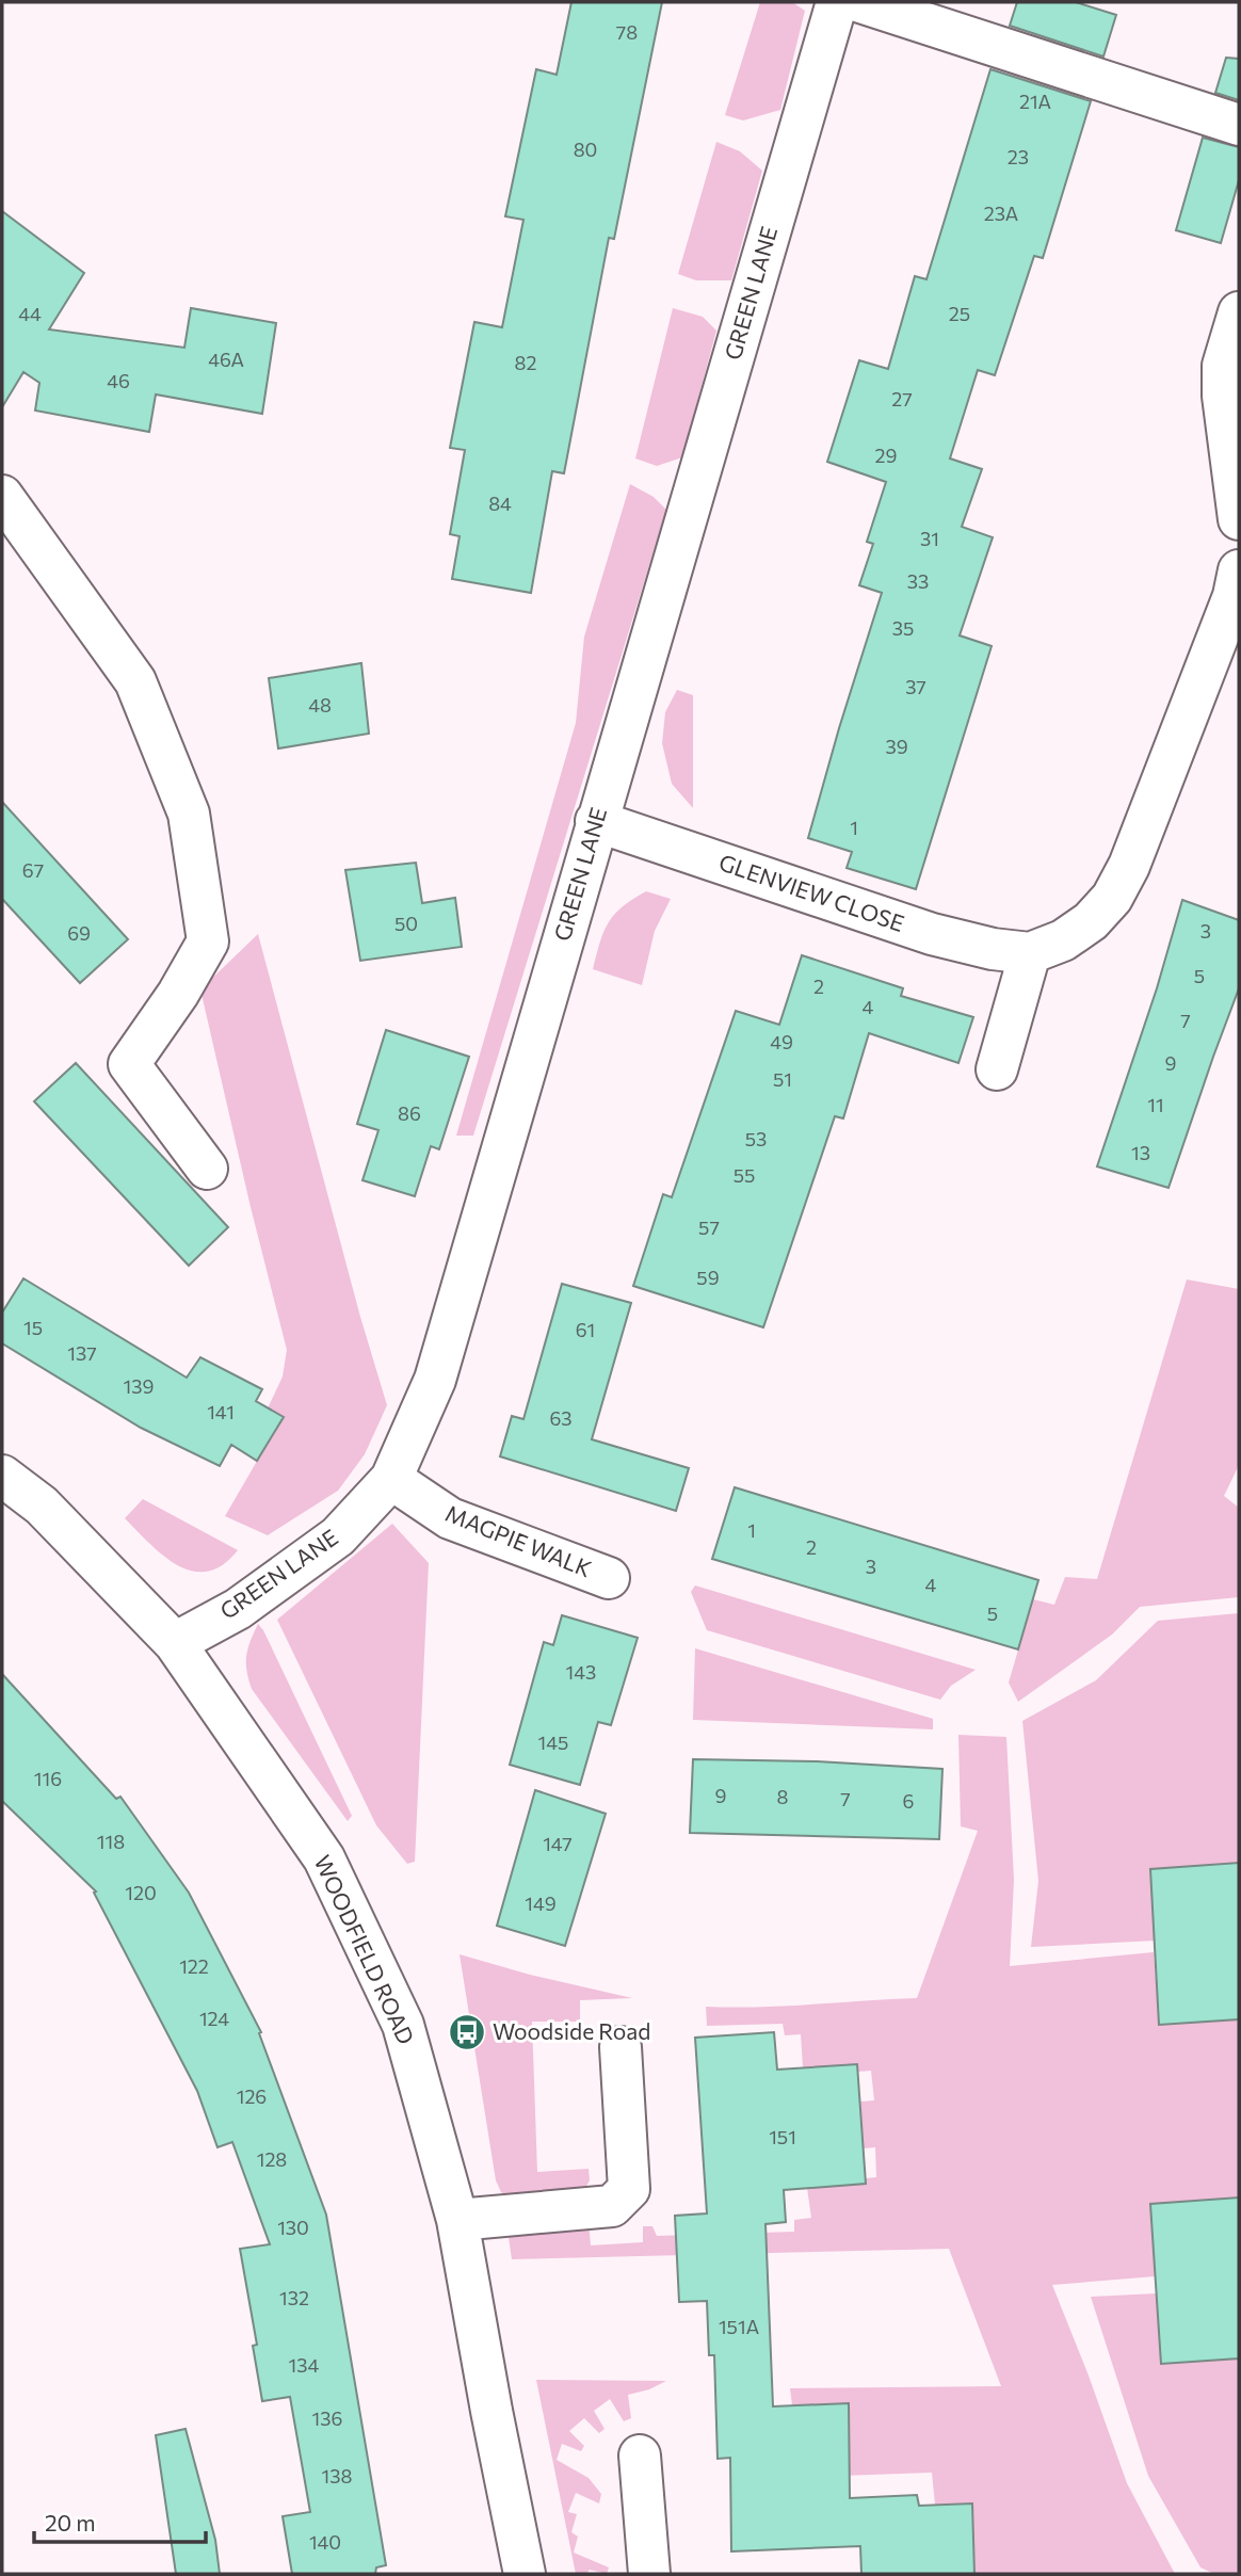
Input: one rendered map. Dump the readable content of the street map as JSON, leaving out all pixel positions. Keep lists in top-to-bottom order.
{
  "streets": {
    "street": [
      "GREEN LANE",
      "GLENVIEW CLOSE",
      "MAGPIE WALK",
      "WOODFIELD ROAD"
    ]
  },
  "crossings": [
    ["GREEN LANE", "GLENVIEW CLOSE"],
    ["GREEN LANE", "MAGPIE WALK"],
    ["GREEN LANE", "WOODFIELD ROAD"]
  ],
  "places": {
    "bus stop": ["Woodside Road"]
  },
  "house_numbers": [
    "78",
    "21A",
    "80",
    "23",
    "23A",
    "44",
    "25",
    "46A",
    "82",
    "46",
    "27",
    "29",
    "84",
    "31",
    "33",
    "35",
    "37",
    "48",
    "39",
    "1",
    "67",
    "50",
    "3",
    "69",
    "5",
    "2",
    "4",
    "7",
    "49",
    "9",
    "51",
    "11",
    "86",
    "53",
    "13",
    "55",
    "57",
    "59",
    "15",
    "61",
    "137",
    "139",
    "141",
    "63",
    "1",
    "2",
    "3",
    "4",
    "5",
    "143",
    "145",
    "116",
    "9",
    "8",
    "7",
    "6",
    "118",
    "147",
    "120",
    "149",
    "122",
    "124",
    "126",
    "151",
    "128",
    "130",
    "132",
    "151A",
    "134",
    "136",
    "138",
    "140"
  ],
  "scale_bar": "20 m"
}
